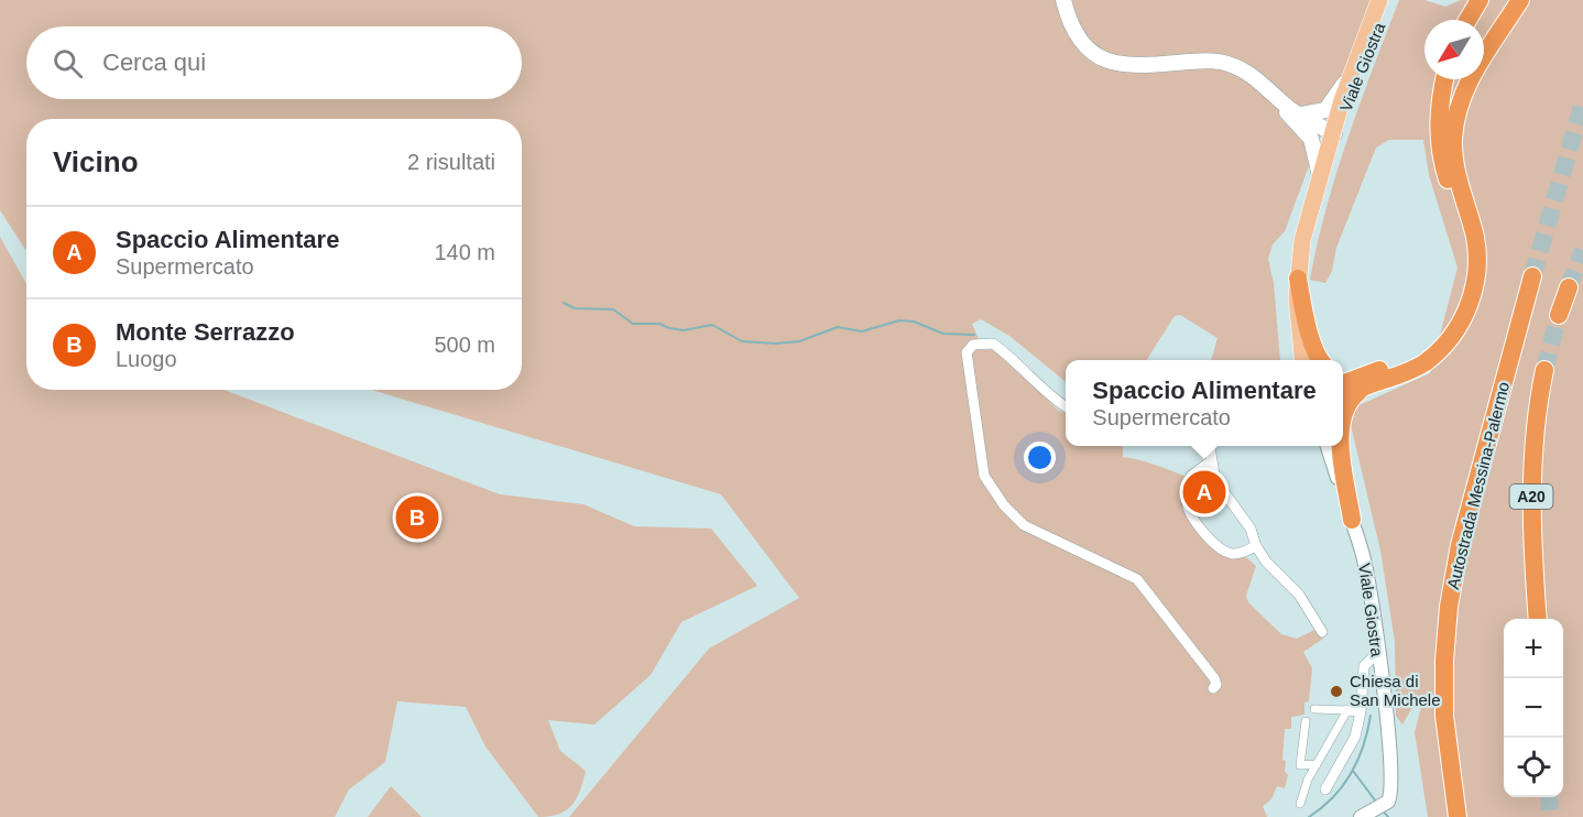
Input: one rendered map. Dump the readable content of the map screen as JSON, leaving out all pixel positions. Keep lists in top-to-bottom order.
{
  "streets": {
    "highway": ["Autostrada Messina-Palermo", "A20"],
    "main road": ["Viale Giostra"]
  },
  "places": ["Chiesa di San Michele"],
  "north": "bottom left",
  "page": {
    "search": "Cerca qui",
    "heading": ["Vicino", "2 risultati"],
    "list": [
      {
        "mark": "A",
        "name": "Spaccio Alimentare",
        "note": "Supermercato",
        "value": "140 m"
      },
      {
        "mark": "B",
        "name": "Monte Serrazzo",
        "note": "Luogo",
        "value": "500 m"
      }
    ],
    "popup": ["Spaccio Alimentare", "Supermercato"],
    "pins": ["A", "B"],
    "map_buttons": ["+", "−"]
  }
}
